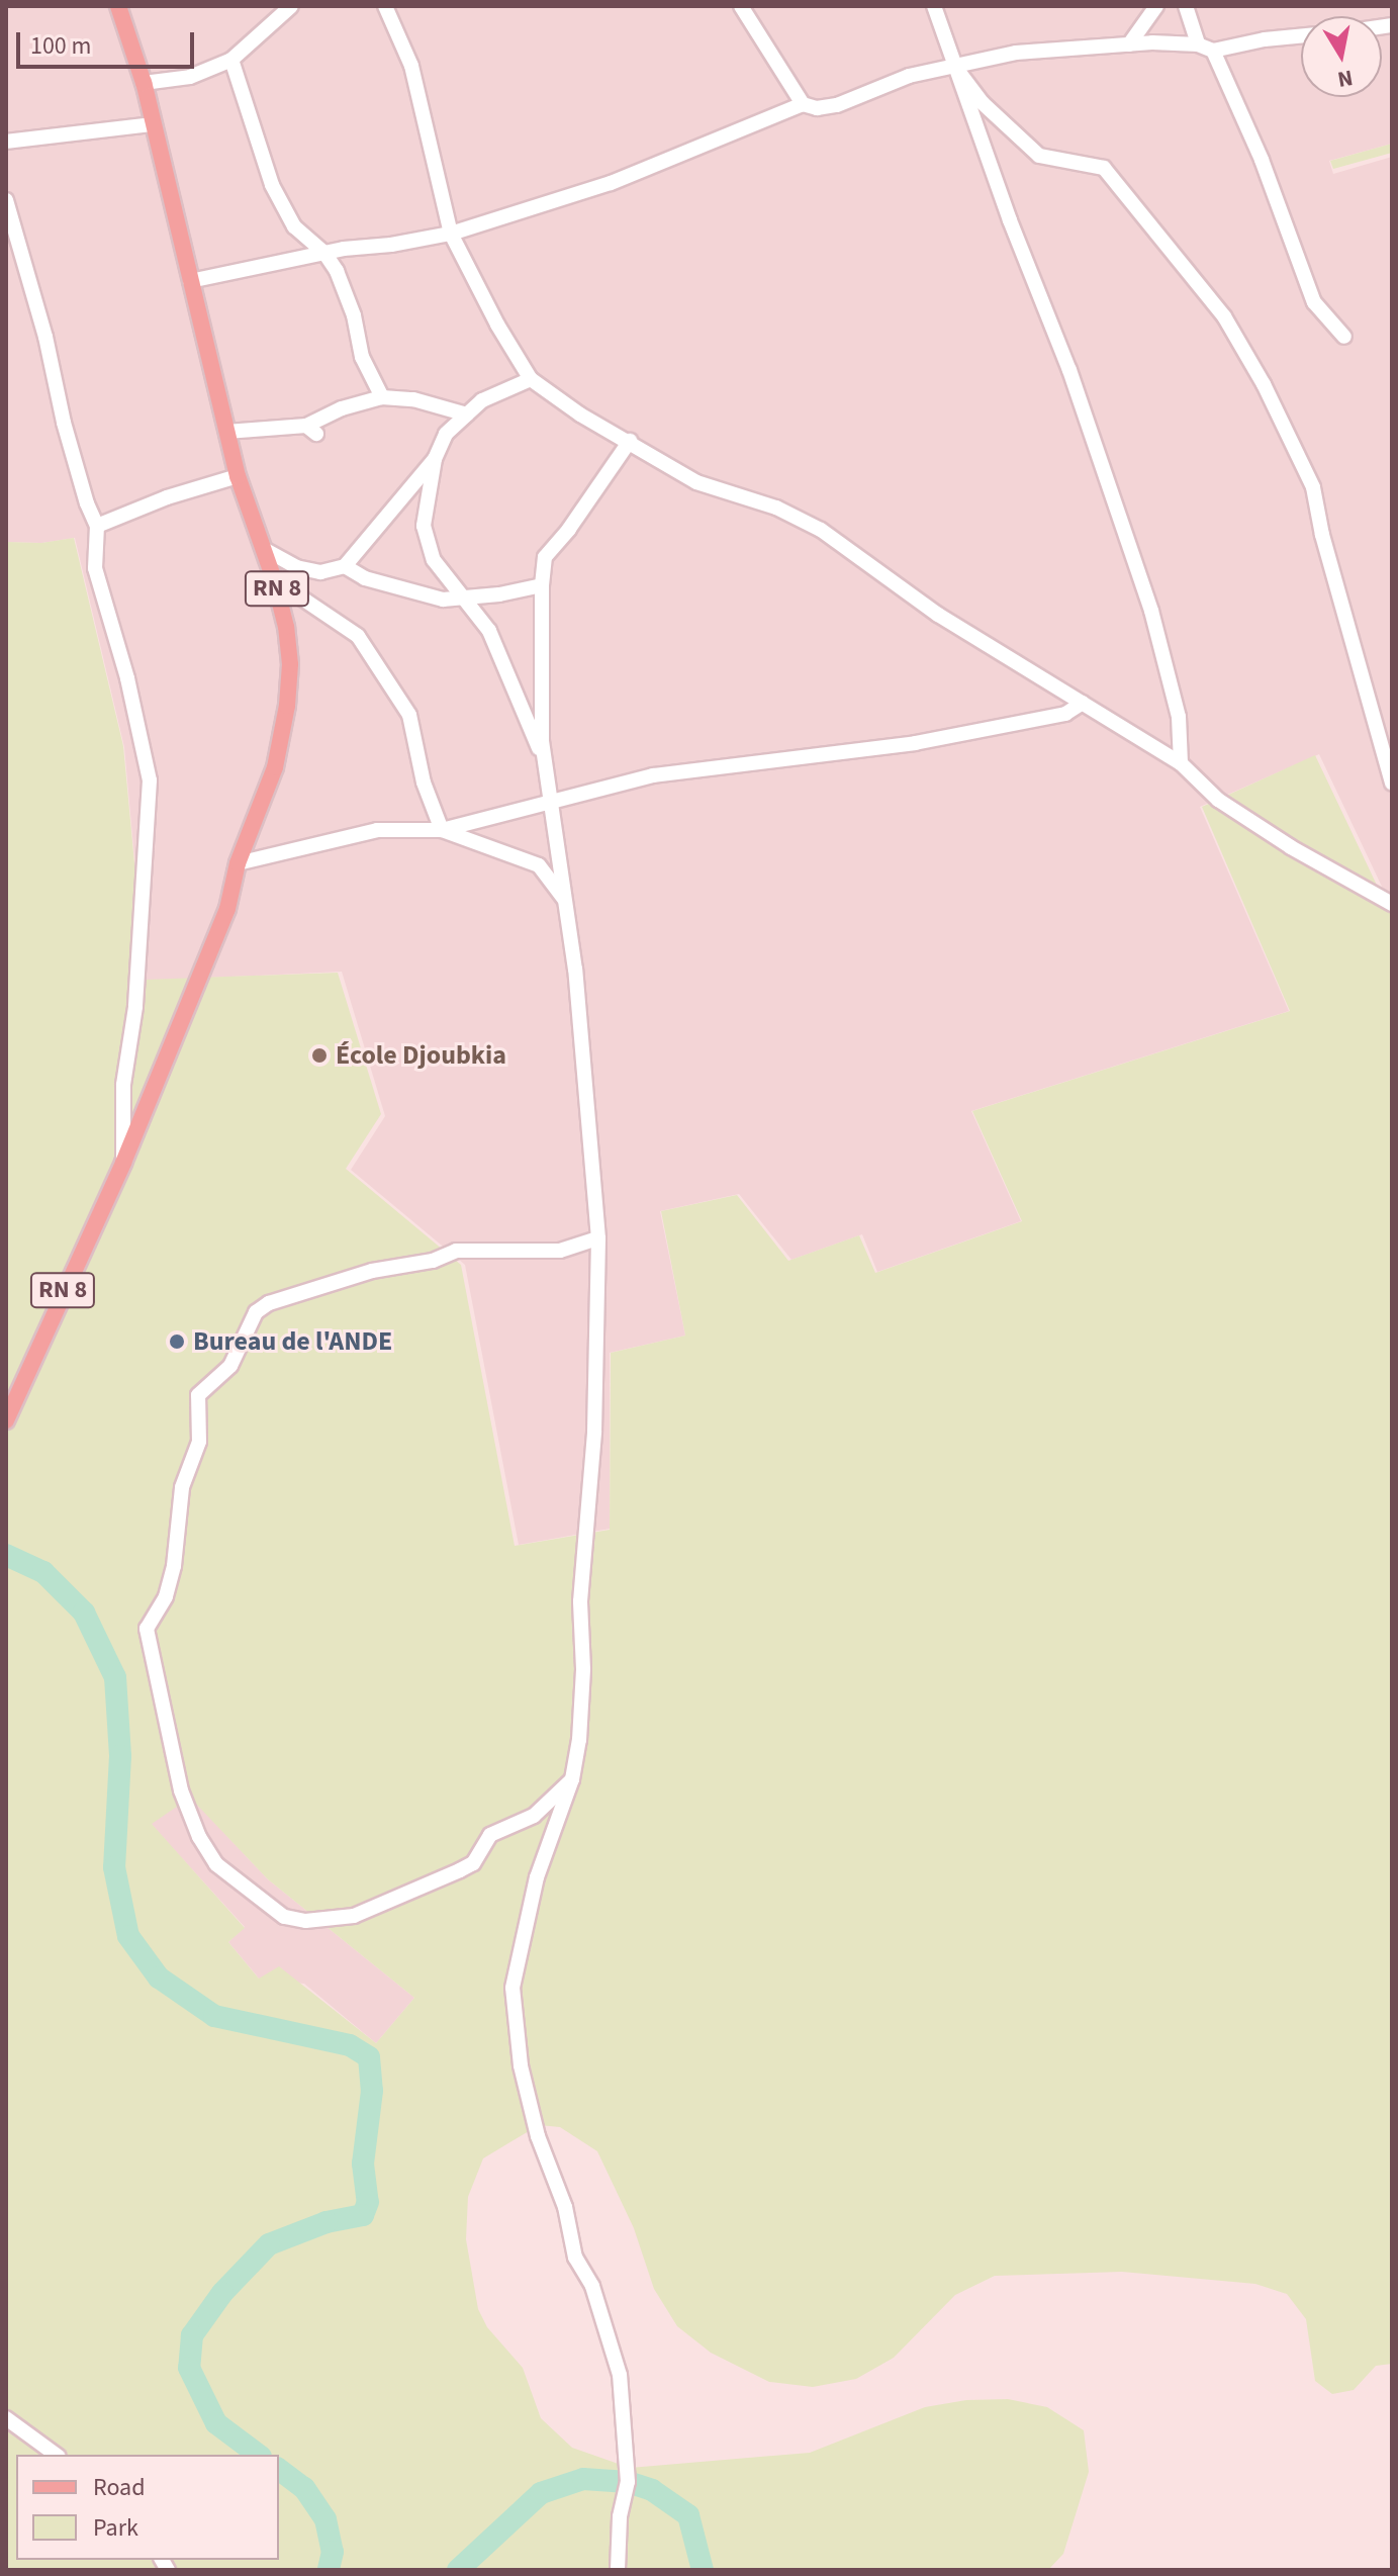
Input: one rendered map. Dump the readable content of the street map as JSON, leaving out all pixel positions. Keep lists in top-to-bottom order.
{
  "streets": {
    "main road": ["RN 8"]
  },
  "places": ["École Djoubkia", "Bureau de l'ANDE"],
  "legend": ["Road", "Park"],
  "scale_bar": "100 m",
  "north": "bottom"
}
